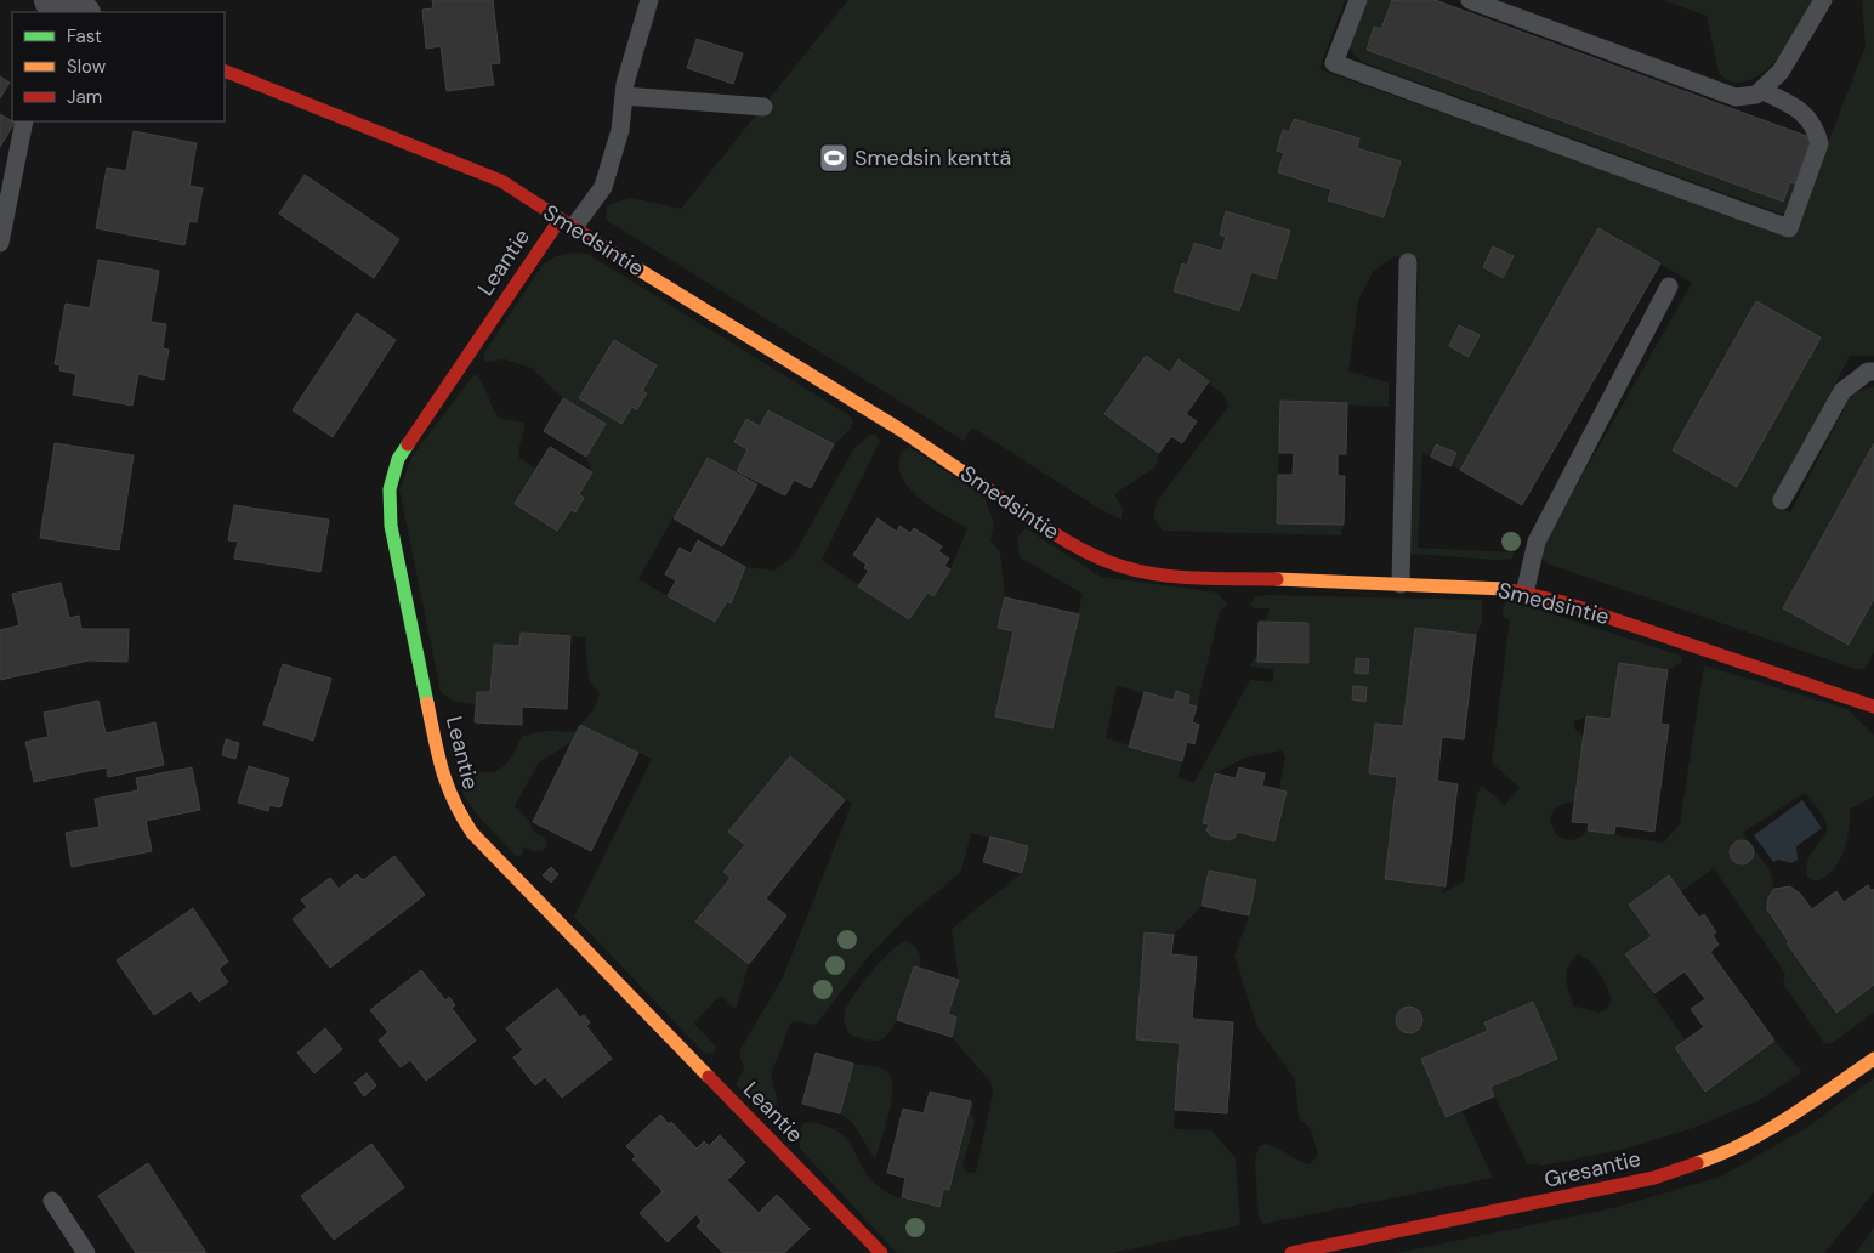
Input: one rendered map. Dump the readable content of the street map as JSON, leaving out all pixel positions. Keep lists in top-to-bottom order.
{
  "streets": {
    "street": ["Smedsintie", "Leantie", "Gresantie"]
  },
  "crossings": [
    ["Smedsintie", "Leantie"]
  ],
  "places": {
    "sports": ["Smedsin kenttä"]
  },
  "legend": ["Fast", "Slow", "Jam"]
}
